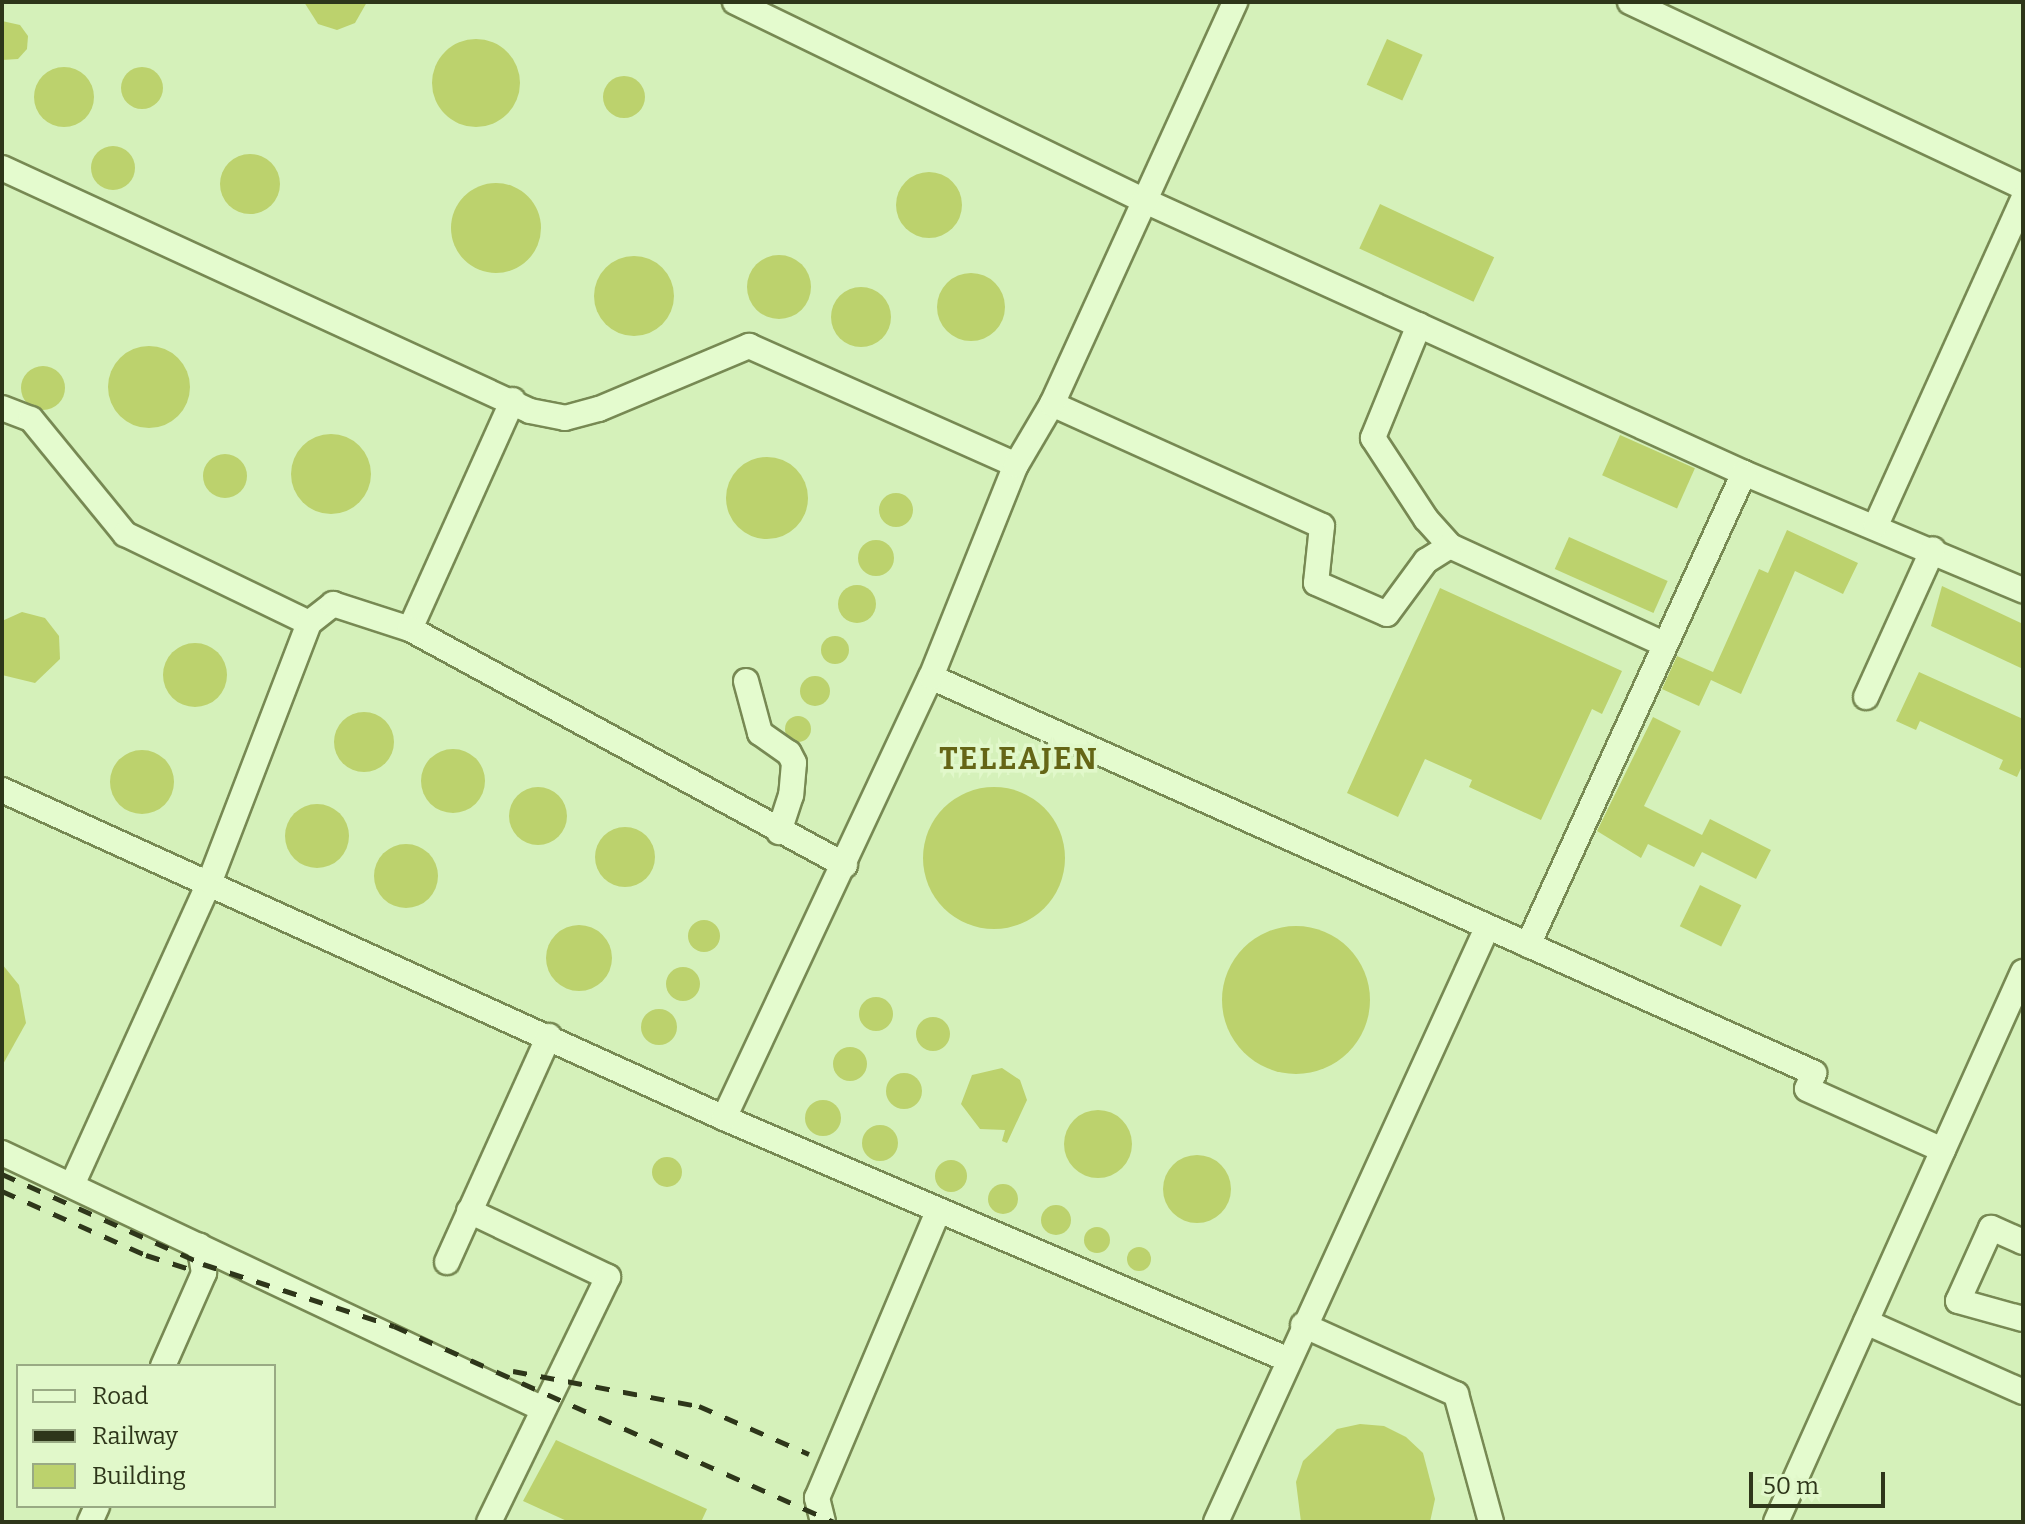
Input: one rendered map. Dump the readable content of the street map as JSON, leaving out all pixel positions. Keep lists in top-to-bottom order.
{
  "districts": ["TELEAJEN"],
  "legend": ["Road", "Railway", "Building"],
  "scale_bar": "50 m"
}
